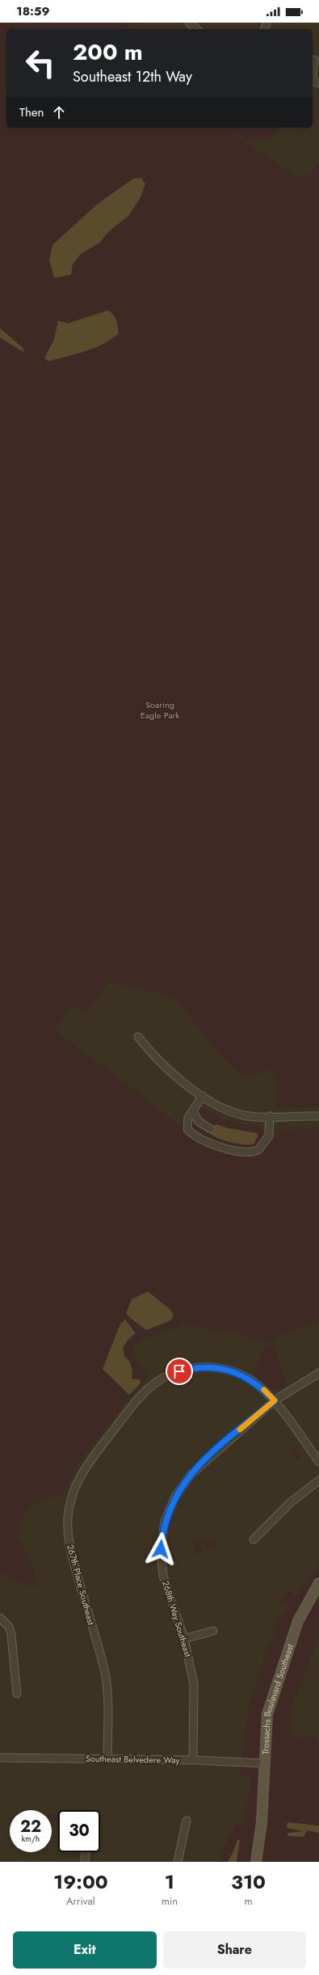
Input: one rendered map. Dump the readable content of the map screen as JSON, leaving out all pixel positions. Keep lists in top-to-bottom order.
{
  "streets": {
    "street": [
      "267th Place Southeast",
      "268th Way Southeast",
      "Trossachs Boulevard Southeast",
      "Southeast Belvedere Way"
    ]
  },
  "crossings": [
    ["267th Place Southeast", "268th Way Southeast"],
    ["267th Place Southeast", "Southeast Belvedere Way"],
    ["268th Way Southeast", "Southeast Belvedere Way"],
    ["Trossachs Boulevard Southeast", "Southeast Belvedere Way"]
  ],
  "parks": ["Soaring Eagle Park"],
  "page": {
    "status": "18:59",
    "turn": ["200 m", "Southeast 12th Way"],
    "then": "Then",
    "speed": "22 km/h",
    "limit": "30",
    "eta": [
      "19:00",
      "Arrival",
      "1",
      "min",
      "310",
      "m"
    ],
    "buttons": ["Exit", "Share"]
  }
}
